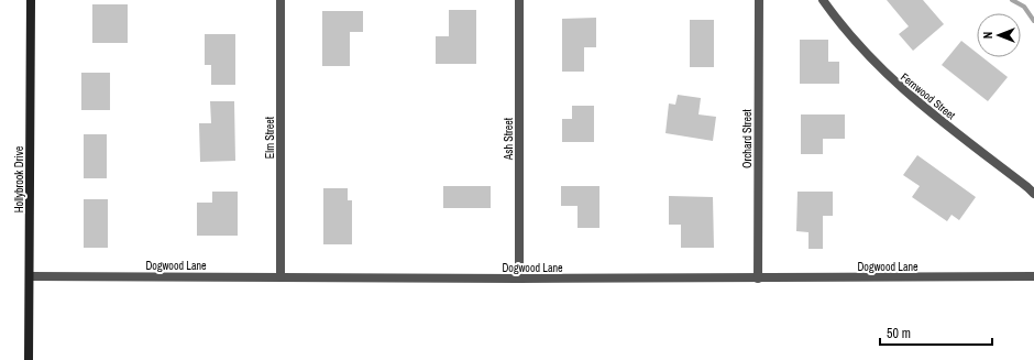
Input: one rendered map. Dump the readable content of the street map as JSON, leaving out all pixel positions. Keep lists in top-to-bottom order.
{
  "streets": {
    "main road": ["Hollybrook Drive"],
    "street": [
      "Fernwood Street",
      "Elm Street",
      "Ash Street",
      "Orchard Street",
      "Dogwood Lane"
    ]
  },
  "crossings": [
    ["Elm Street", "Dogwood Lane"],
    ["Ash Street", "Dogwood Lane"],
    ["Orchard Street", "Dogwood Lane"],
    ["Hollybrook Drive", "Dogwood Lane"]
  ],
  "scale_bar": "50 m",
  "north": "left"
}
